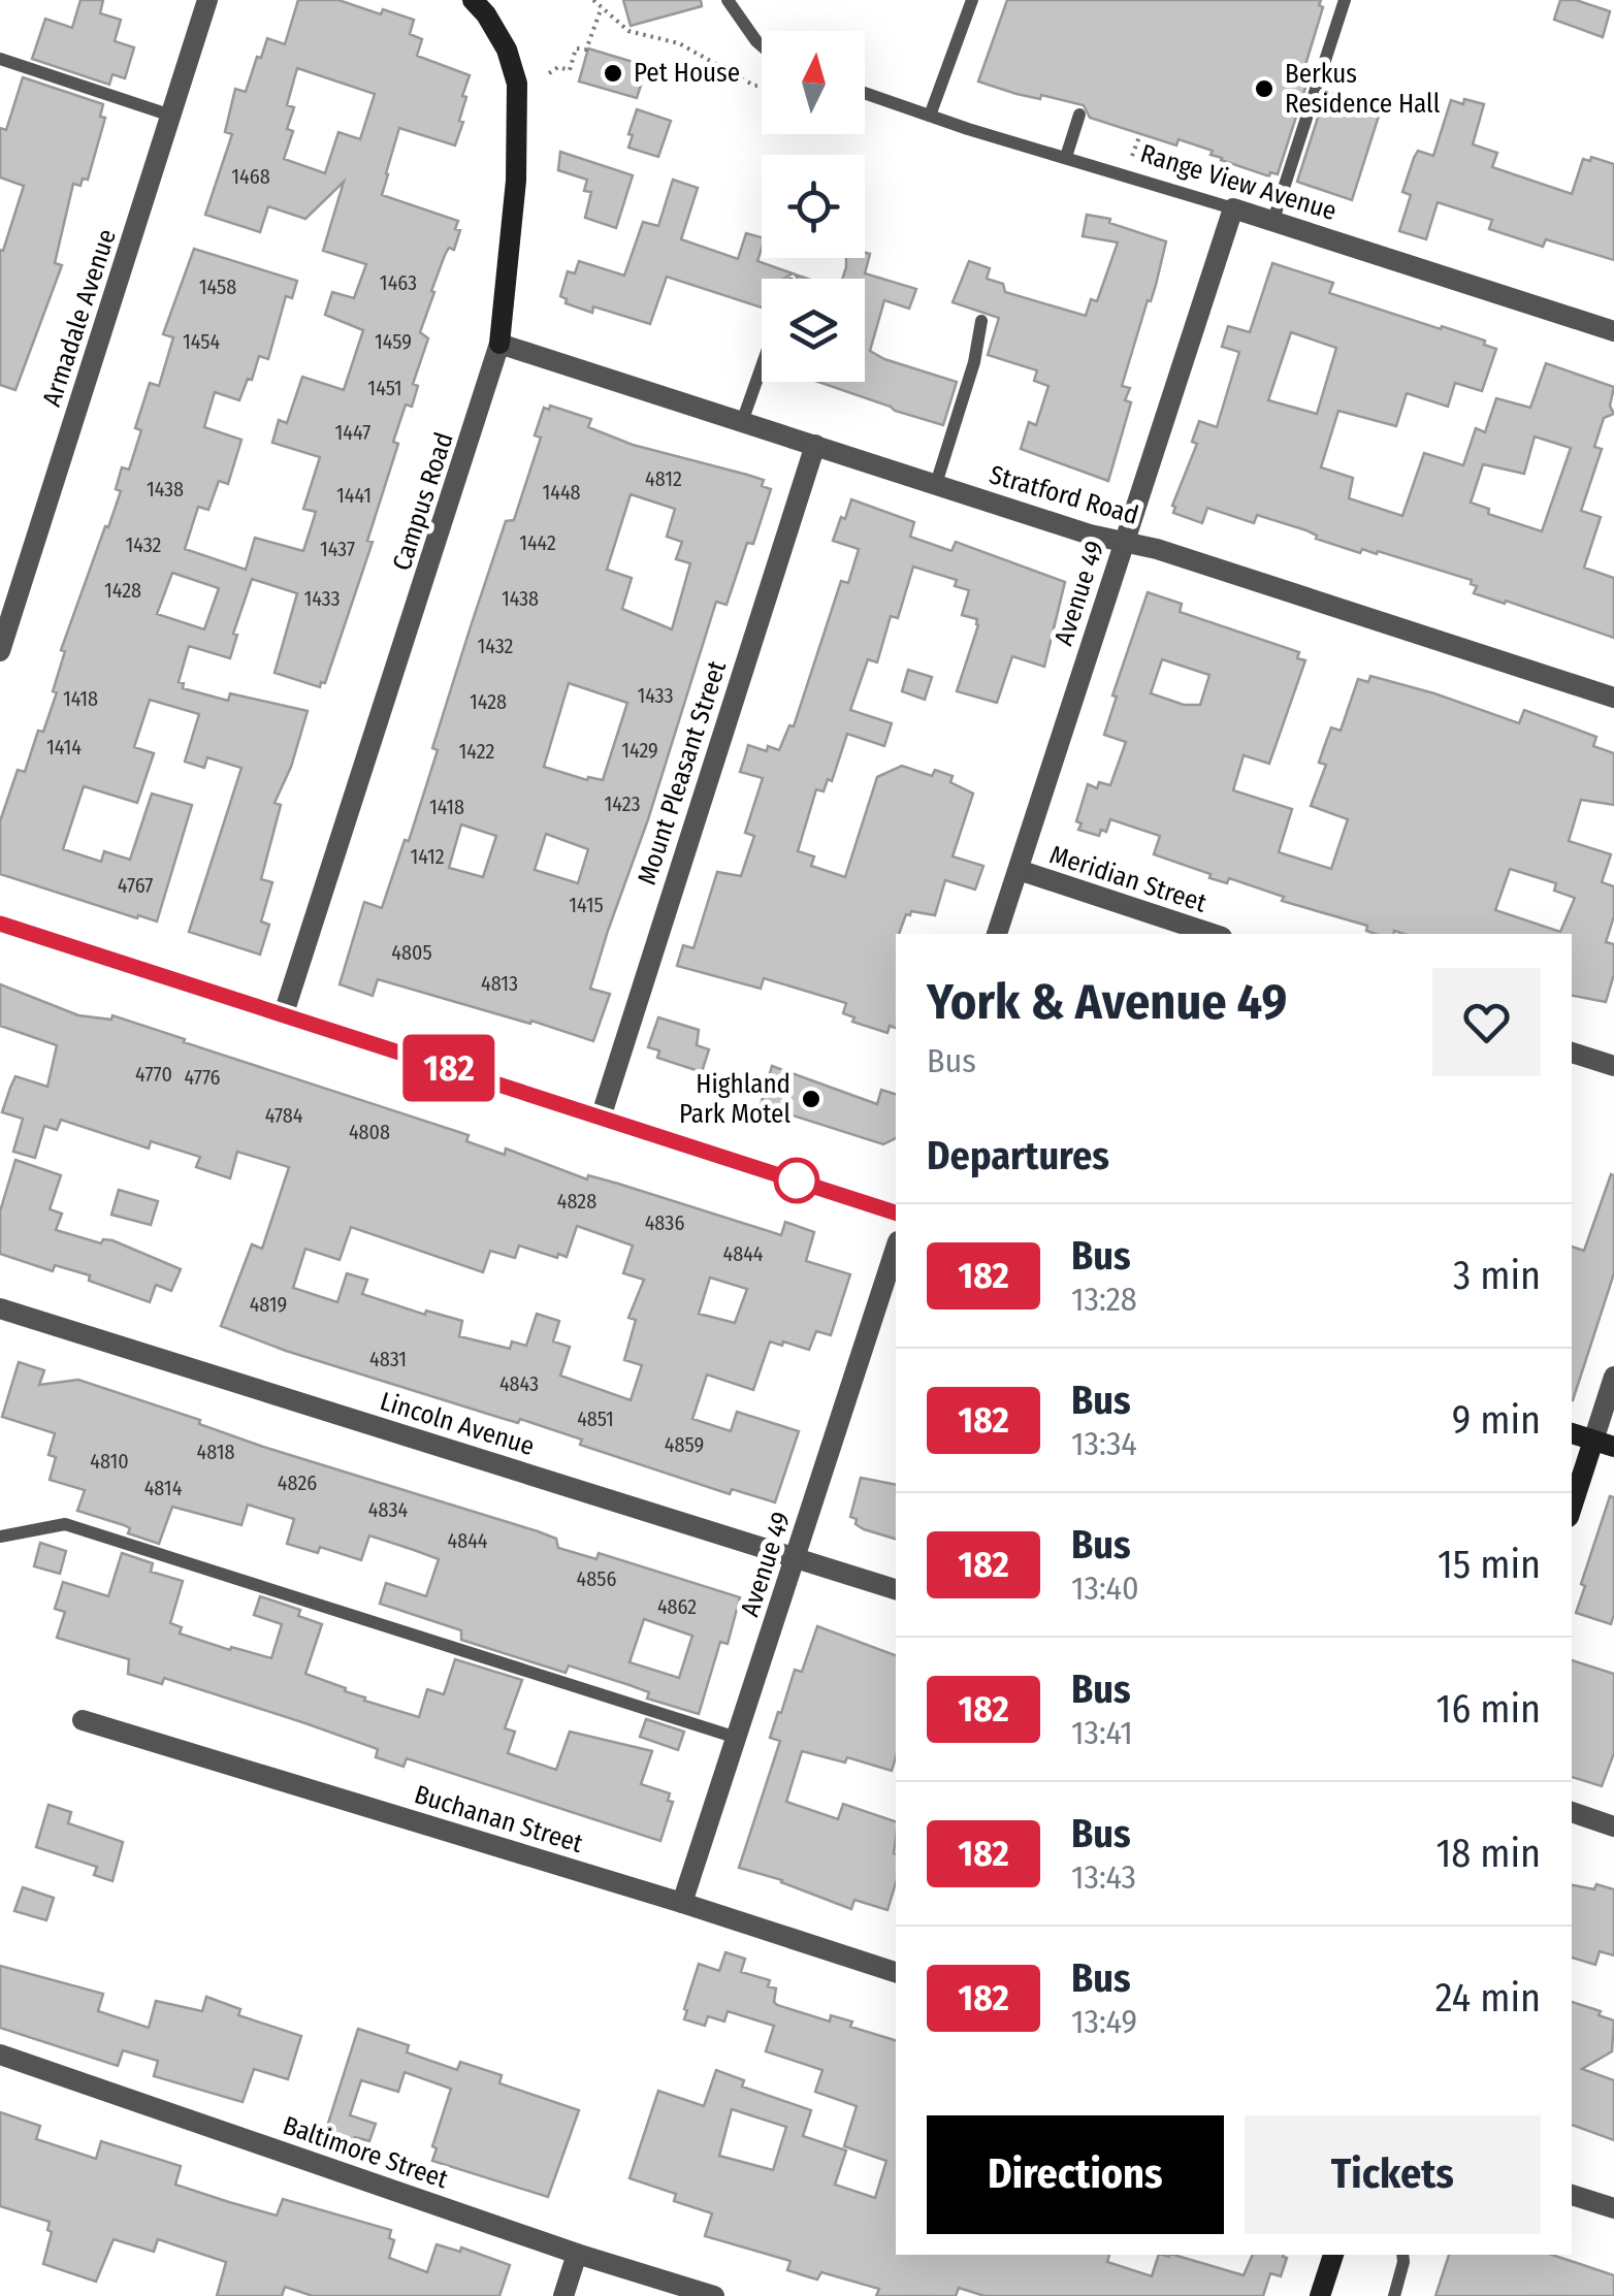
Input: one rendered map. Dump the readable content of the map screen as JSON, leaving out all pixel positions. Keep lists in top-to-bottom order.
{
  "streets": {
    "main road": ["Campus Road"],
    "street": [
      "Range View Avenue",
      "Armadale Avenue",
      "Stratford Road",
      "Avenue 49",
      "Mount Pleasant Street",
      "Meridian Street",
      "Lincoln Avenue",
      "Buchanan Street",
      "Baltimore Street"
    ]
  },
  "crossings": [
    ["Range View Avenue", "Avenue 49"],
    ["Stratford Road", "Campus Road"],
    ["Stratford Road", "Avenue 49"],
    ["Stratford Road", "Mount Pleasant Street"],
    ["Avenue 49", "Meridian Street"],
    ["Avenue 49", "Lincoln Avenue"],
    ["Avenue 49", "Buchanan Street"]
  ],
  "places": ["Pet House", "Berkus Residence Hall", "Highland Park Motel"],
  "lines": ["bus line 182"],
  "house_numbers": [
    "1468",
    "1463",
    "1458",
    "1454",
    "1459",
    "1451",
    "1447",
    "4812",
    "1438",
    "1448",
    "1441",
    "1442",
    "1432",
    "1437",
    "1428",
    "1433",
    "1438",
    "1432",
    "1433",
    "1418",
    "1428",
    "1414",
    "1429",
    "1422",
    "1423",
    "1418",
    "1412",
    "4767",
    "1415",
    "4805",
    "4813",
    "4770",
    "4776",
    "4784",
    "4808",
    "4828",
    "4836",
    "4844",
    "4819",
    "4831",
    "4843",
    "4851",
    "4859",
    "4818",
    "4810",
    "4826",
    "4814",
    "4834",
    "4844",
    "4856",
    "4862"
  ],
  "north": "top",
  "page": {
    "on_map": "182",
    "heading": [
      ["York & Avenue 49", "Bus"],
      "Departures"
    ],
    "list": [
      {
        "mark": "182",
        "name": "Bus",
        "note": "13:28",
        "value": "3 min"
      },
      {
        "mark": "182",
        "name": "Bus",
        "note": "13:34",
        "value": "9 min"
      },
      {
        "mark": "182",
        "name": "Bus",
        "note": "13:40",
        "value": "15 min"
      },
      {
        "mark": "182",
        "name": "Bus",
        "note": "13:41",
        "value": "16 min"
      },
      {
        "mark": "182",
        "name": "Bus",
        "note": "13:43",
        "value": "18 min"
      },
      {
        "mark": "182",
        "name": "Bus",
        "note": "13:49",
        "value": "24 min"
      }
    ],
    "buttons": ["Directions", "Tickets"]
  }
}
